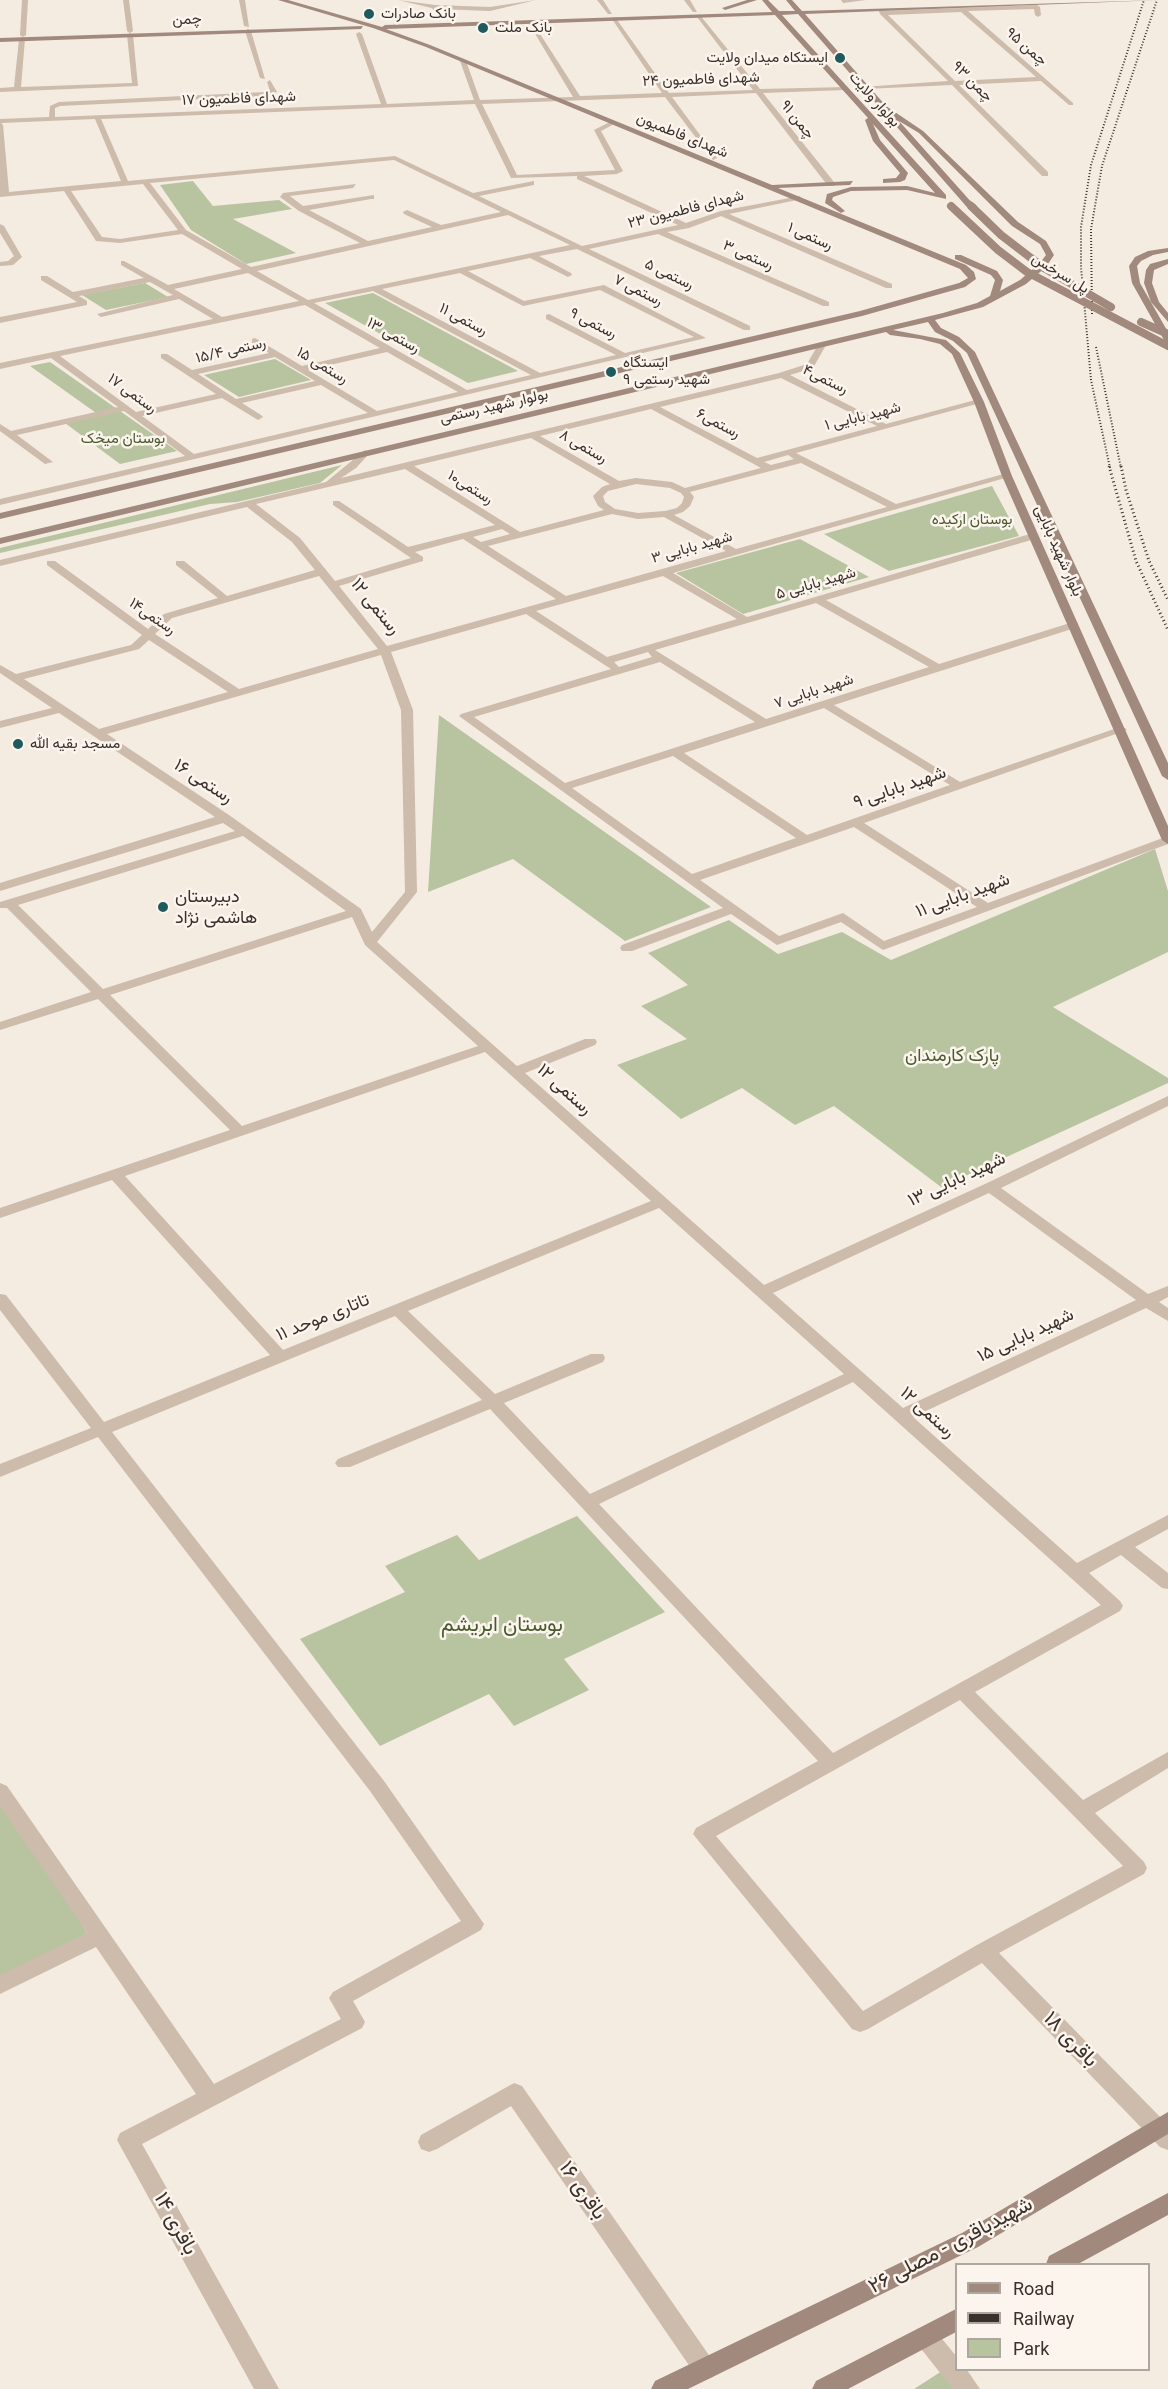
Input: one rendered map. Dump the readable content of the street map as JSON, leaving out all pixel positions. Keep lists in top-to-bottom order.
{
  "streets": {
    "main road": [
      "چمن",
      "بولوار ولایت",
      "شهدای فاطمیون",
      "پل سرخس",
      "بولوار شهید رستمی",
      "بلوار شهید بابایی",
      "شهیدباقری - مصلی ۲۶"
    ],
    "street": [
      "چمن ۹۵",
      "شهدای فاطمیون ۲۴",
      "چمن ۹۳",
      "شهدای فاطمیون ۱۷",
      "چمن ۹۱",
      "شهدای فاطمیون ۲۳",
      "رستمی ۱",
      "رستمی ۳",
      "رستمی ۵",
      "رستمی ۷",
      "رستمی ۱۱",
      "رستمی ۹",
      "رستمی ۱۳",
      "رستمی ۱۵/۴",
      "رستمی ۱۵",
      "رستمی۴",
      "رستمی ۱۷",
      "شهید بابایی ۱",
      "رستمی۶",
      "رستمی ۸",
      "رستمی۱۰",
      "شهید بابایی ۳",
      "شهید بابایی ۵",
      "رستمی ۱۲",
      "رستمی۱۴",
      "شهید بابایی ۷",
      "رستمی ۱۶",
      "شهید بابایی ۹",
      "شهید بابایی ۱۱",
      "شهید بابایی ۱۳",
      "تاتاری موحد ۱۱",
      "شهید بابایی ۱۵",
      "باقری ۱۸",
      "باقری ۱۶",
      "باقری ۱۴"
    ]
  },
  "crossings": [
    ["چمن", "شهدای فاطمیون"],
    ["شهدای فاطمیون ۲۴", "شهدای فاطمیون ۱۷"],
    ["شهدای فاطمیون ۲۴", "بولوار ولایت"],
    ["شهدای فاطمیون ۲۴", "چمن ۹۱"],
    ["شهدای فاطمیون ۲۴", "شهدای فاطمیون"],
    ["شهدای فاطمیون ۱۷", "شهدای فاطمیون"],
    ["بولوار ولایت", "پل سرخس"],
    ["بولوار ولایت", "بولوار شهید رستمی"],
    ["شهدای فاطمیون", "شهدای فاطمیون ۲۳"],
    ["شهدای فاطمیون", "بولوار شهید رستمی"],
    ["شهدای فاطمیون ۲۳", "رستمی ۱"],
    ["شهدای فاطمیون ۲۳", "رستمی ۳"],
    ["شهدای فاطمیون ۲۳", "رستمی ۵"],
    ["شهدای فاطمیون ۲۳", "رستمی ۷"],
    ["شهدای فاطمیون ۲۳", "رستمی ۱۱"],
    ["شهدای فاطمیون ۲۳", "رستمی ۱۳"],
    ["شهدای فاطمیون ۲۳", "رستمی ۱۷"],
    ["رستمی ۷", "رستمی ۹"],
    ["رستمی ۱۵/۴", "رستمی ۱۵"],
    ["رستمی۴", "شهید بابایی ۱"],
    ["بولوار شهید رستمی", "بلوار شهید بابایی"],
    ["شهید بابایی ۱", "رستمی۶"],
    ["شهید بابایی ۱", "بلوار شهید بابایی"],
    ["شهید بابایی ۳", "بلوار شهید بابایی"],
    ["شهید بابایی ۳", "رستمی ۱۲"],
    ["شهید بابایی ۳", "رستمی۱۴"],
    ["شهید بابایی ۳", "رستمی ۱۶"],
    ["بلوار شهید بابایی", "شهید بابایی ۵"],
    ["بلوار شهید بابایی", "شهید بابایی ۷"],
    ["بلوار شهید بابایی", "شهید بابایی ۹"],
    ["بلوار شهید بابایی", "شهید بابایی ۱۱"],
    ["رستمی ۱۲", "رستمی ۱۶"],
    ["رستمی ۱۲", "شهید بابایی ۱۳"],
    ["رستمی ۱۲", "تاتاری موحد ۱۱"],
    ["رستمی ۱۲", "شهید بابایی ۱۵"],
    ["باقری ۱۸", "شهیدباقری - مصلی ۲۶"],
    ["باقری ۱۶", "شهیدباقری - مصلی ۲۶"]
  ],
  "parks": [
    "بوستان میخک",
    "بوستان ارکیده",
    "پارک کارمندان",
    "بوستان ابریشم"
  ],
  "places": [
    "بانک صادرات",
    "بانک ملت",
    "ایستکاه میدان ولایت",
    "ایستگاه شهید رستمی ۹",
    "مسجد بقیه الله",
    "دبیرستان هاشمی نژاد"
  ],
  "legend": ["Road", "Railway", "Park"]
}
